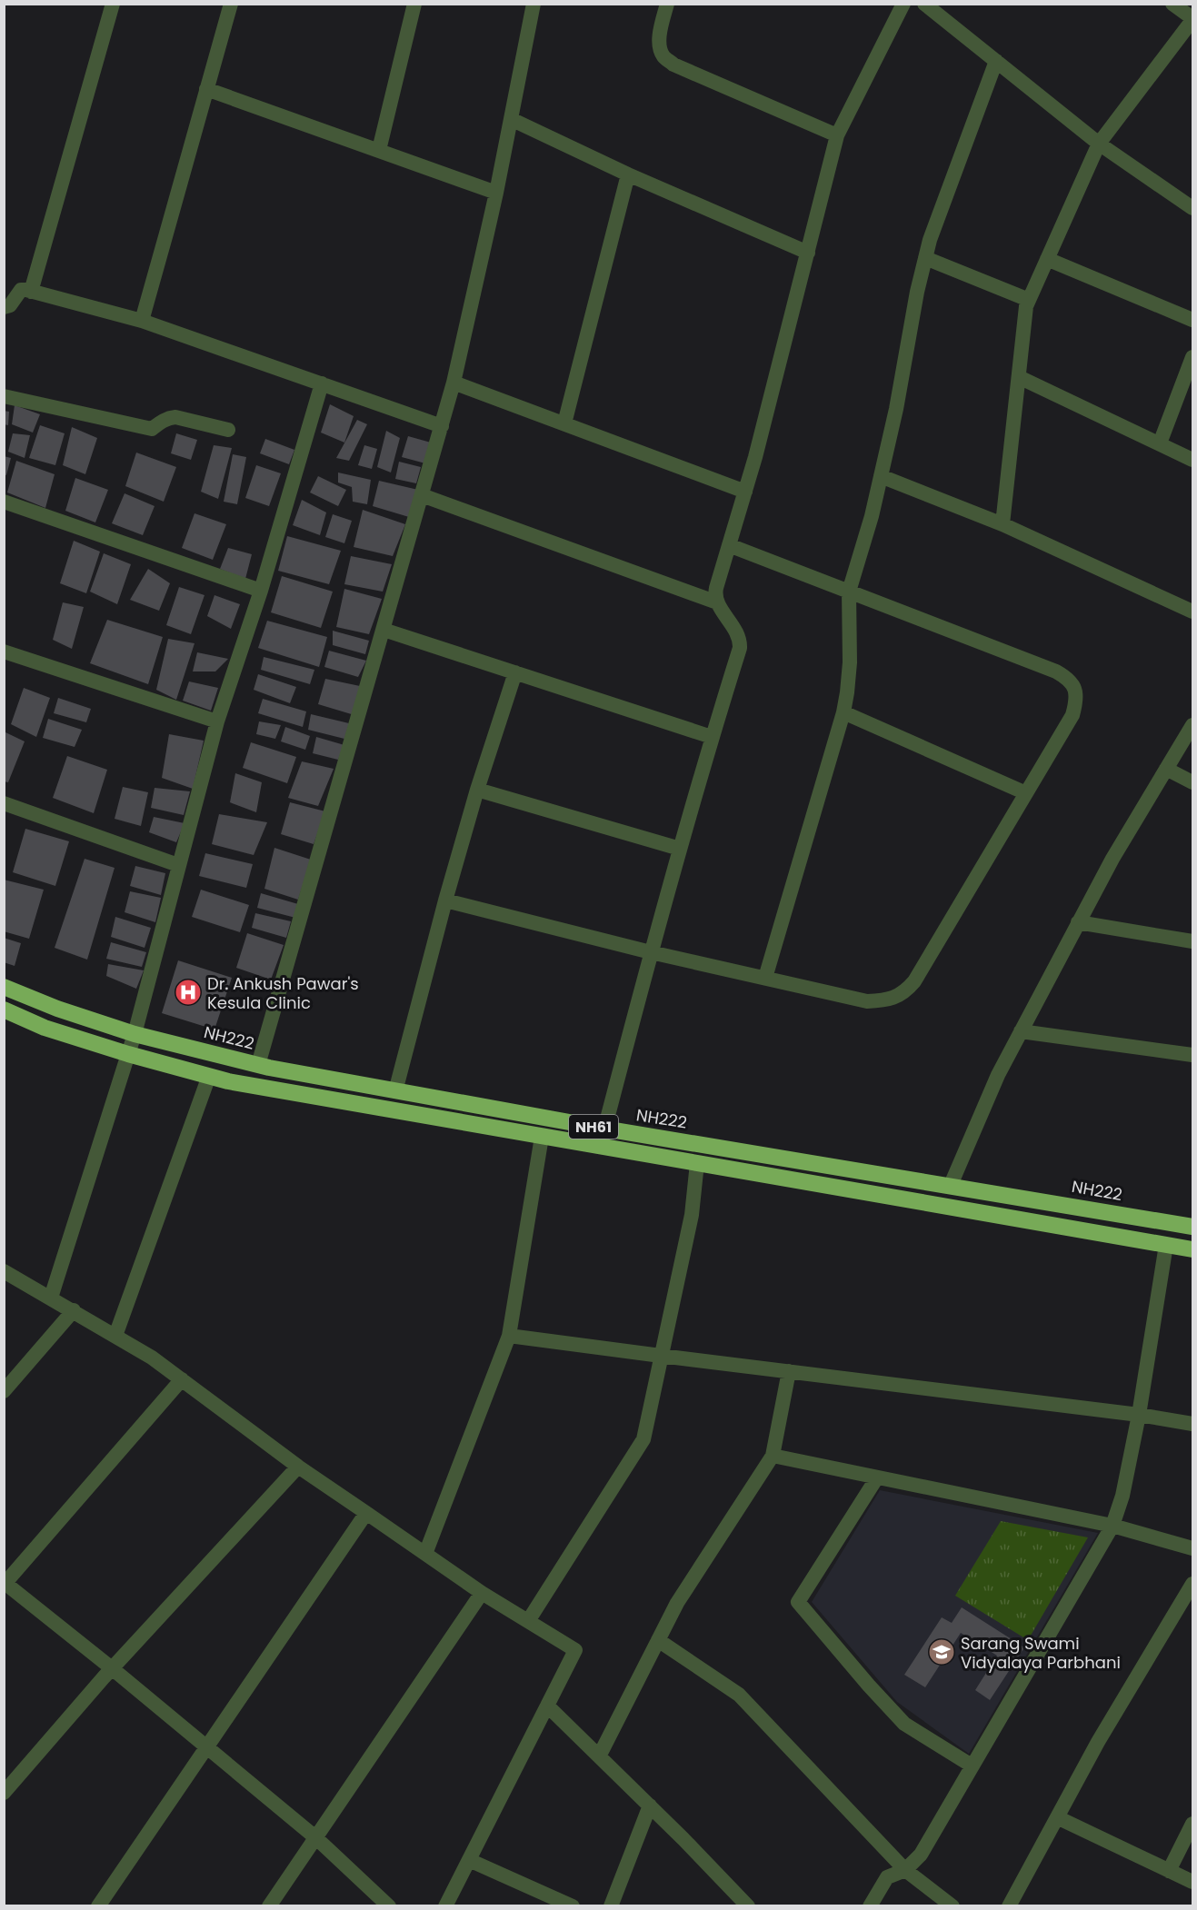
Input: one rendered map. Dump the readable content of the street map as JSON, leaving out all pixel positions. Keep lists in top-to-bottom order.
{
  "streets": {
    "highway": ["NH222", "NH61"]
  },
  "places": {
    "hospital": ["Dr. Ankush Pawar's Kesula Clinic"],
    "school or university": ["Sarang Swami Vidyalaya Parbhani"]
  }
}
